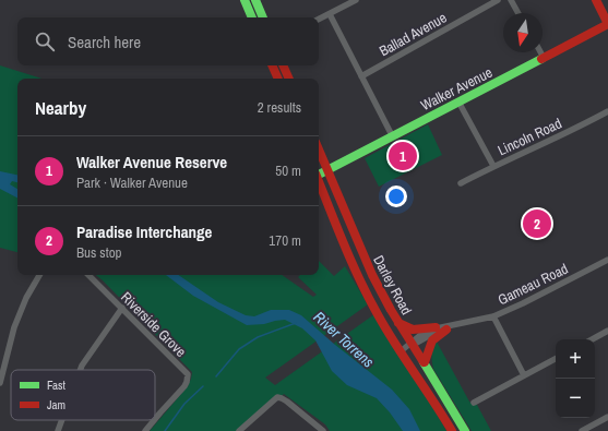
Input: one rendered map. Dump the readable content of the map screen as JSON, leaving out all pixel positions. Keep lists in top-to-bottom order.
{
  "streets": {
    "main road": ["Walker Avenue", "Darley Road"],
    "street": [
      "Ballad Avenue",
      "Lincoln Road",
      "Gameau Road",
      "Riverside Grove"
    ]
  },
  "crossings": [
    ["Walker Avenue", "Darley Road"],
    ["Gameau Road", "Darley Road"]
  ],
  "water": ["River Torrens"],
  "legend": ["Fast", "Jam"],
  "north": "bottom",
  "page": {
    "search": "Search here",
    "heading": ["Nearby", "2 results"],
    "list": [
      {
        "mark": "1",
        "name": "Walker Avenue Reserve",
        "note": "Park · Walker Avenue",
        "value": "50 m"
      },
      {
        "mark": "2",
        "name": "Paradise Interchange",
        "note": "Bus stop",
        "value": "170 m"
      }
    ],
    "pins": ["1", "2"],
    "map_buttons": ["+", "−"]
  }
}
